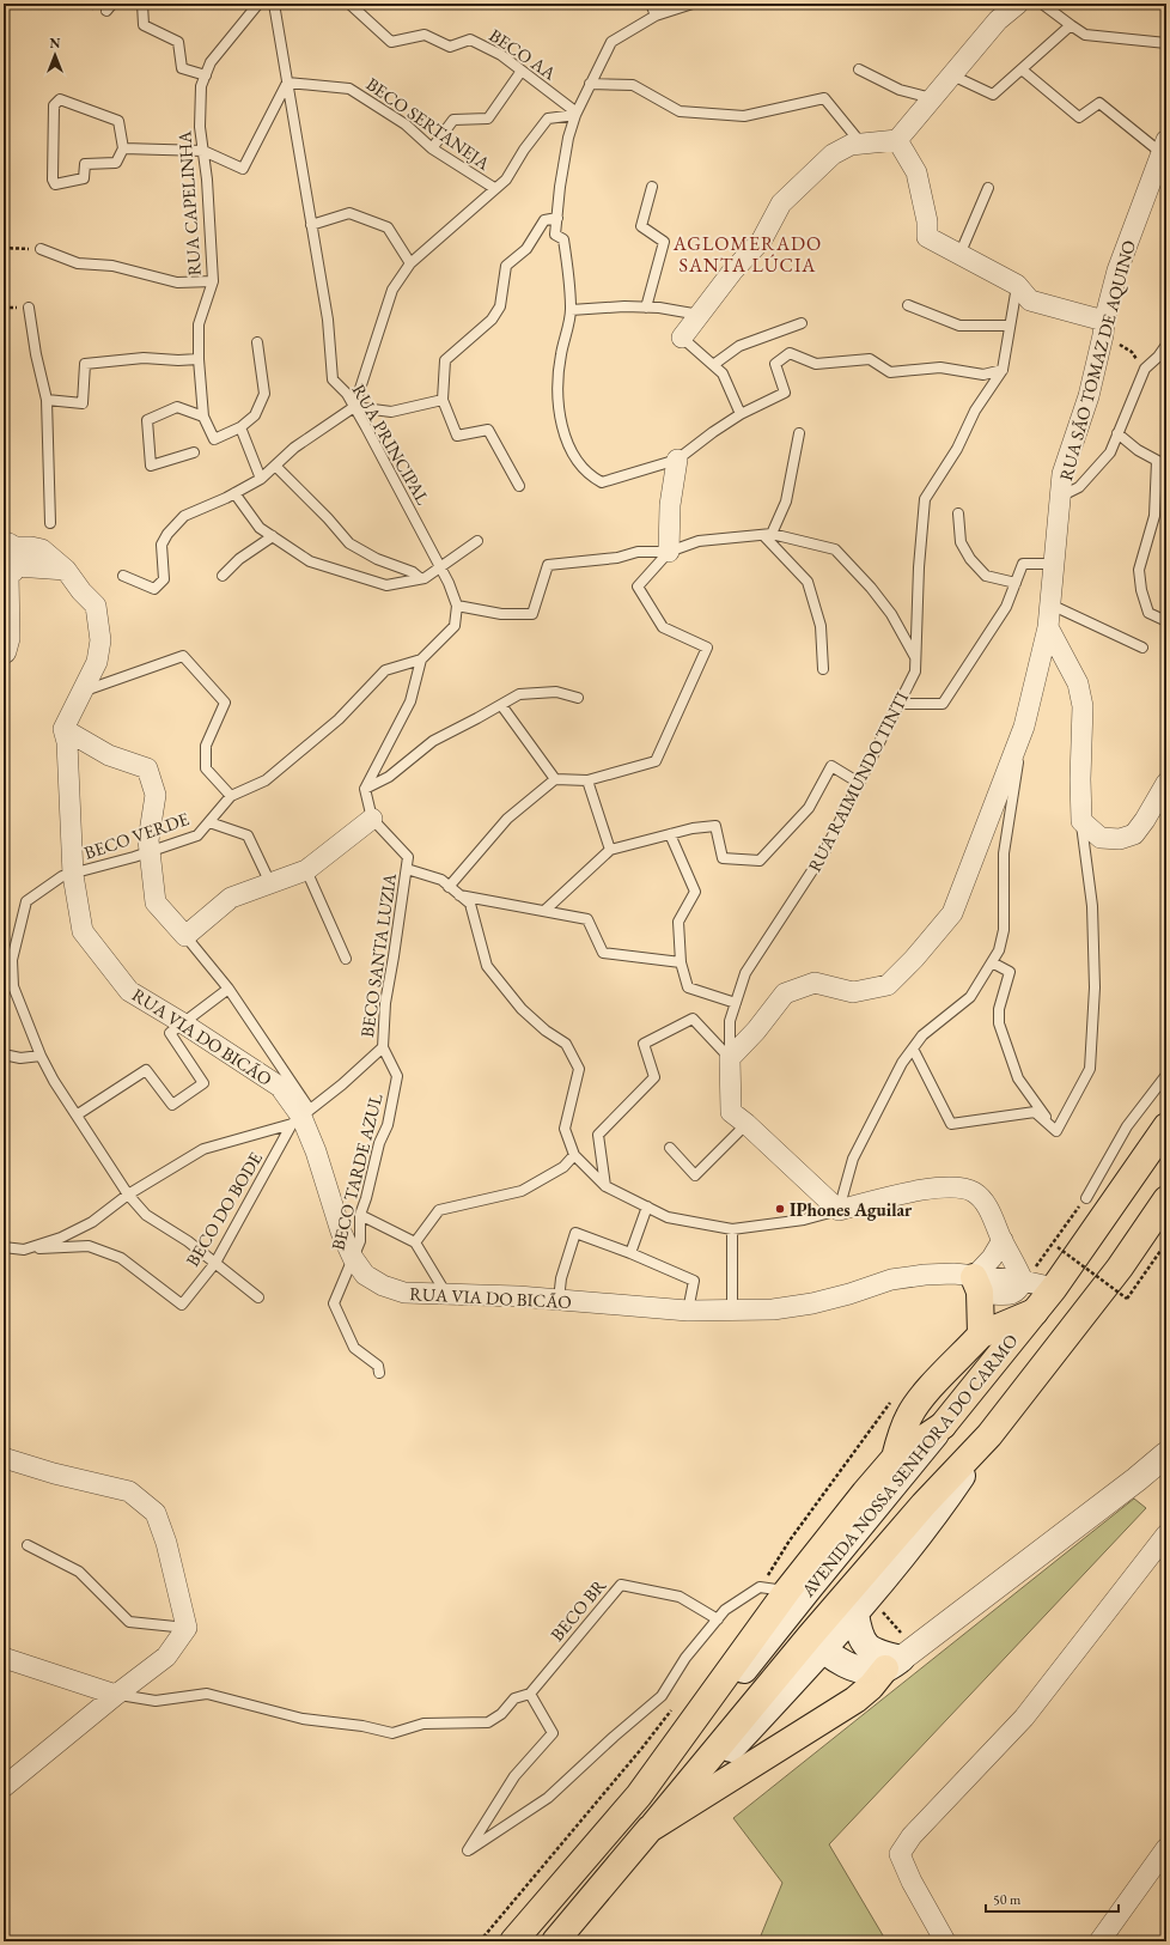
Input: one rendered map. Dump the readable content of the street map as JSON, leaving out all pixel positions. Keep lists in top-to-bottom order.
{
  "streets": {
    "main road": ["AVENIDA NOSSA SENHORA DO CARMO"],
    "street": ["RUA SÃO TOMAZ DE AQUINO", "RUA RAIMUNDO TINTI", "RUA VIA DO BICÃO"],
    "lane": [
      "BECO AA",
      "BECO SERTANEJA",
      "RUA CAPELINHA",
      "RUA PRINCIPAL",
      "BECO VERDE",
      "BECO SANTA LUZIA",
      "BECO TARDE AZUL",
      "BECO DO BODE",
      "BECO BR"
    ]
  },
  "crossings": [
    ["BECO SERTANEJA", "RUA PRINCIPAL"],
    ["RUA SÃO TOMAZ DE AQUINO", "RUA RAIMUNDO TINTI"],
    ["BECO VERDE", "BECO SANTA LUZIA"],
    ["BECO VERDE", "RUA VIA DO BICÃO"],
    ["BECO VERDE", "BECO DO BODE"],
    ["BECO SANTA LUZIA", "RUA VIA DO BICÃO"],
    ["BECO SANTA LUZIA", "BECO TARDE AZUL"],
    ["BECO SANTA LUZIA", "BECO DO BODE"],
    ["RUA VIA DO BICÃO", "BECO TARDE AZUL"],
    ["RUA VIA DO BICÃO", "BECO DO BODE"]
  ],
  "districts": ["AGLOMERADO SANTA LÚCIA"],
  "places": ["IPhones Aguilar"],
  "scale_bar": "50 m",
  "north": "top"
}
